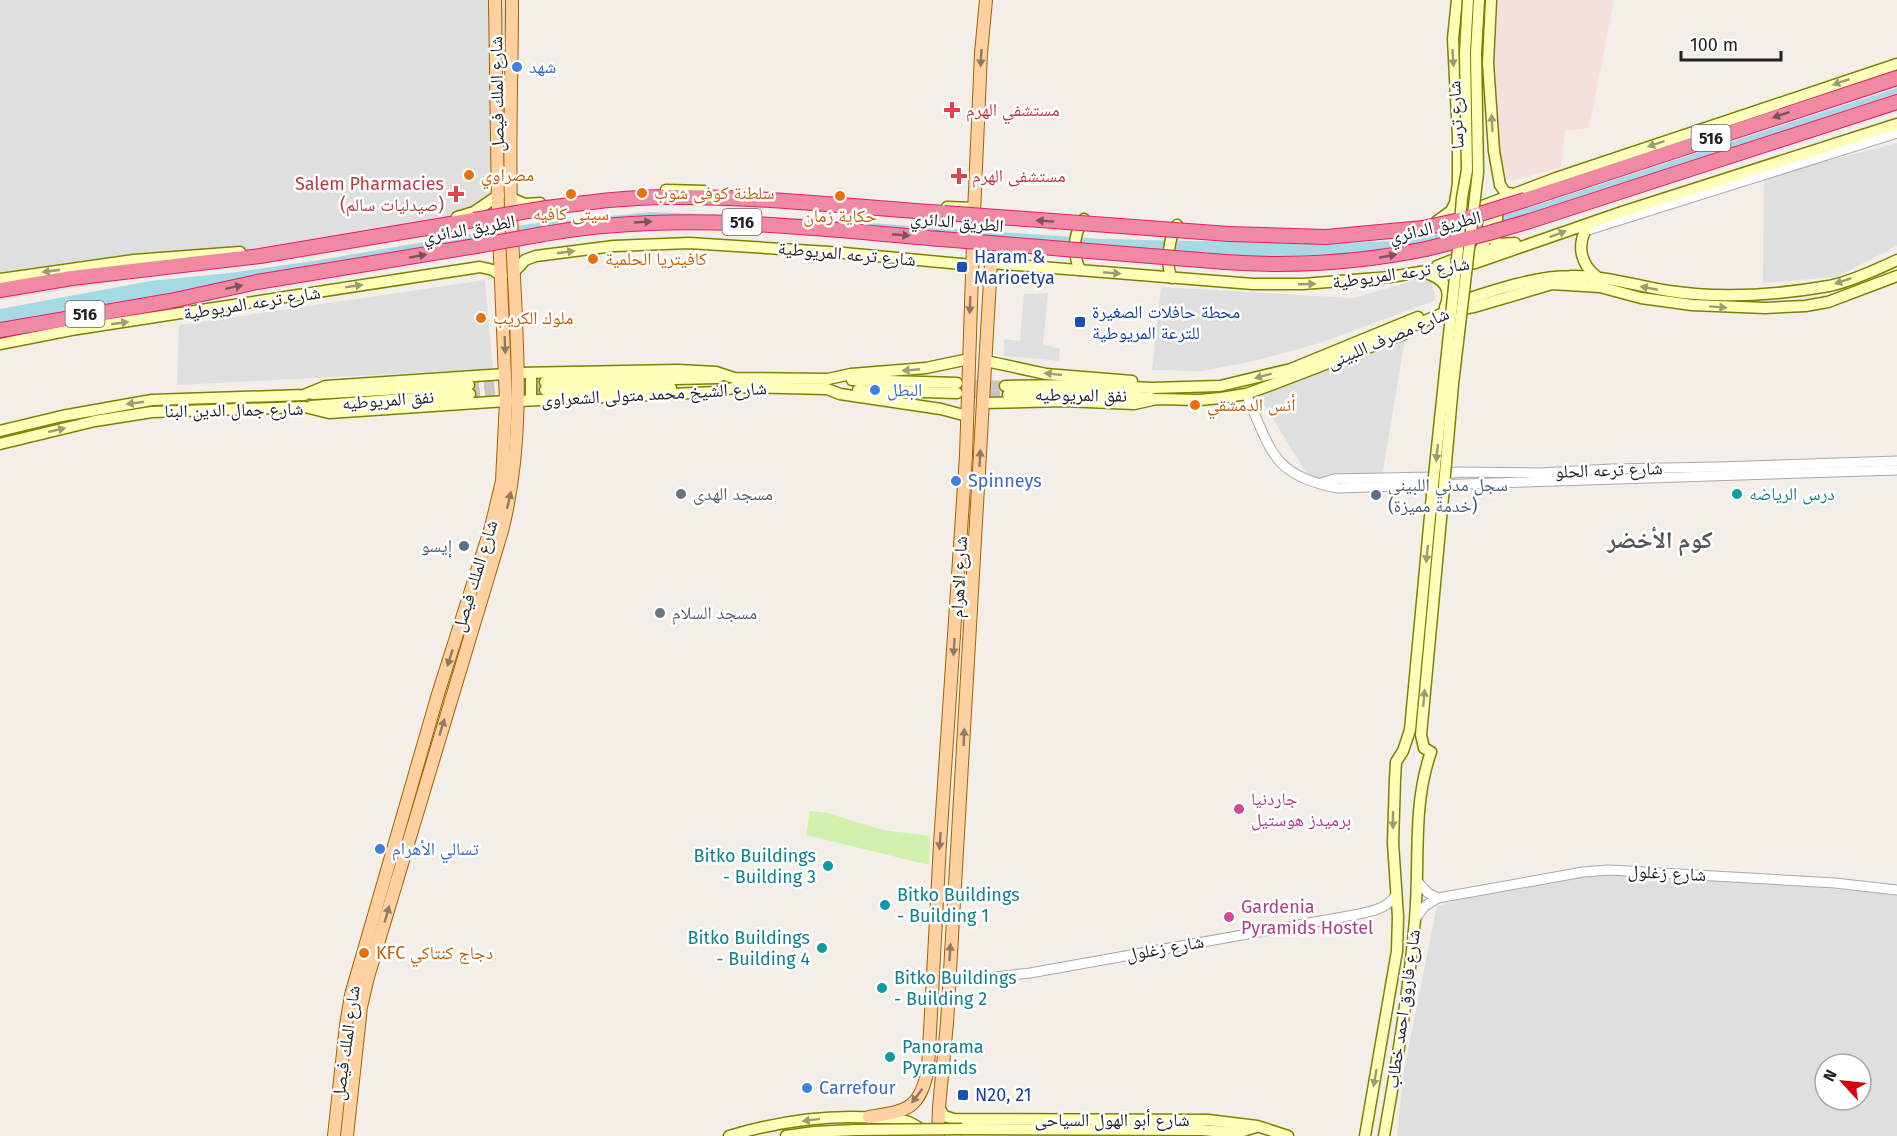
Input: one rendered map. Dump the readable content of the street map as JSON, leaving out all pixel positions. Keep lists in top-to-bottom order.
{
  "streets": {
    "highway": ["516", "الطريق الدائري"],
    "main road": [
      "شارع الملك فيصل",
      "شارع ترسا",
      "شارع ترعه المريوطية",
      "شارع مصرف اللبينى",
      "شارع الشيخ محمد متولى الشعراوى",
      "نفق المريوطيه",
      "شارع جمال الدين البنا",
      "شارع الاهرام",
      "شارع فاروق احمد خطاب",
      "شارع أبو الهول السياحى"
    ],
    "street": ["شارع ترعه الحلو", "شارع زغلول"]
  },
  "crossings": [
    ["شارع الملك فيصل", "شارع ترعه المريوطية"],
    ["شارع الملك فيصل", "شارع الشيخ محمد متولى الشعراوى"],
    ["شارع الملك فيصل", "شارع جمال الدين البنا"],
    ["شارع ترعه المريوطية", "شارع الاهرام"],
    ["شارع مصرف اللبينى", "نفق المريوطيه"],
    ["شارع مصرف اللبينى", "شارع ترعه الحلو"],
    ["شارع مصرف اللبينى", "شارع الاهرام"],
    ["شارع الشيخ محمد متولى الشعراوى", "شارع جمال الدين البنا"],
    ["شارع الشيخ محمد متولى الشعراوى", "شارع الاهرام"],
    ["نفق المريوطيه", "شارع جمال الدين البنا"],
    ["شارع الاهرام", "شارع زغلول"]
  ],
  "districts": ["كوم الأخضر"],
  "places": {
    "other": [
      "شهد",
      "مصراوي",
      "سلطنة كوفى شوب",
      "سيتى كافيه",
      "حكاية زمان",
      "كافيتريا الحلمية",
      "ملوك الكريب",
      "البطل",
      "أنس الدمشقي",
      "Spinneys",
      "مسجد الهدى",
      "درس الرياضه",
      "سجل مدني اللبيني (خدمة مميزة)",
      "إيسو",
      "مسجد السلام",
      "جاردنيا برميدز هوستيل",
      "تسالي الأهرام",
      "Bitko Buildings - Building 3",
      "Bitko Buildings - Building 1",
      "Gardenia Pyramids Hostel",
      "Bitko Buildings - Building 4",
      "KFC دجاج كنتاكي",
      "Bitko Buildings - Building 2",
      "Panorama Pyramids",
      "Carrefour"
    ],
    "health": ["مستشفي الهرم", "مستشفى الهرم", "Salem Pharmacies (صيدليات سالم)"],
    "transit": ["Haram & Marioetya", "محطة حافلات الصغيرة للترعة المريوطية", "N20, 21"]
  },
  "scale_bar": "100 m",
  "north": "top left"
}
